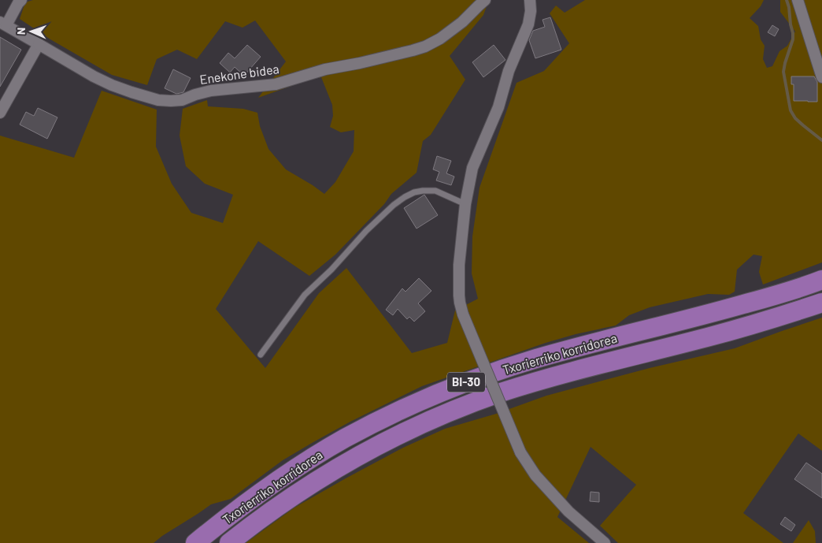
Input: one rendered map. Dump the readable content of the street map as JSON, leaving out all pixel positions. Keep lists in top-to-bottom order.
{
  "streets": {
    "highway": ["Txorierriko korridorea", "BI-30"],
    "street": ["Enekone bidea"]
  },
  "north": "left"
}
